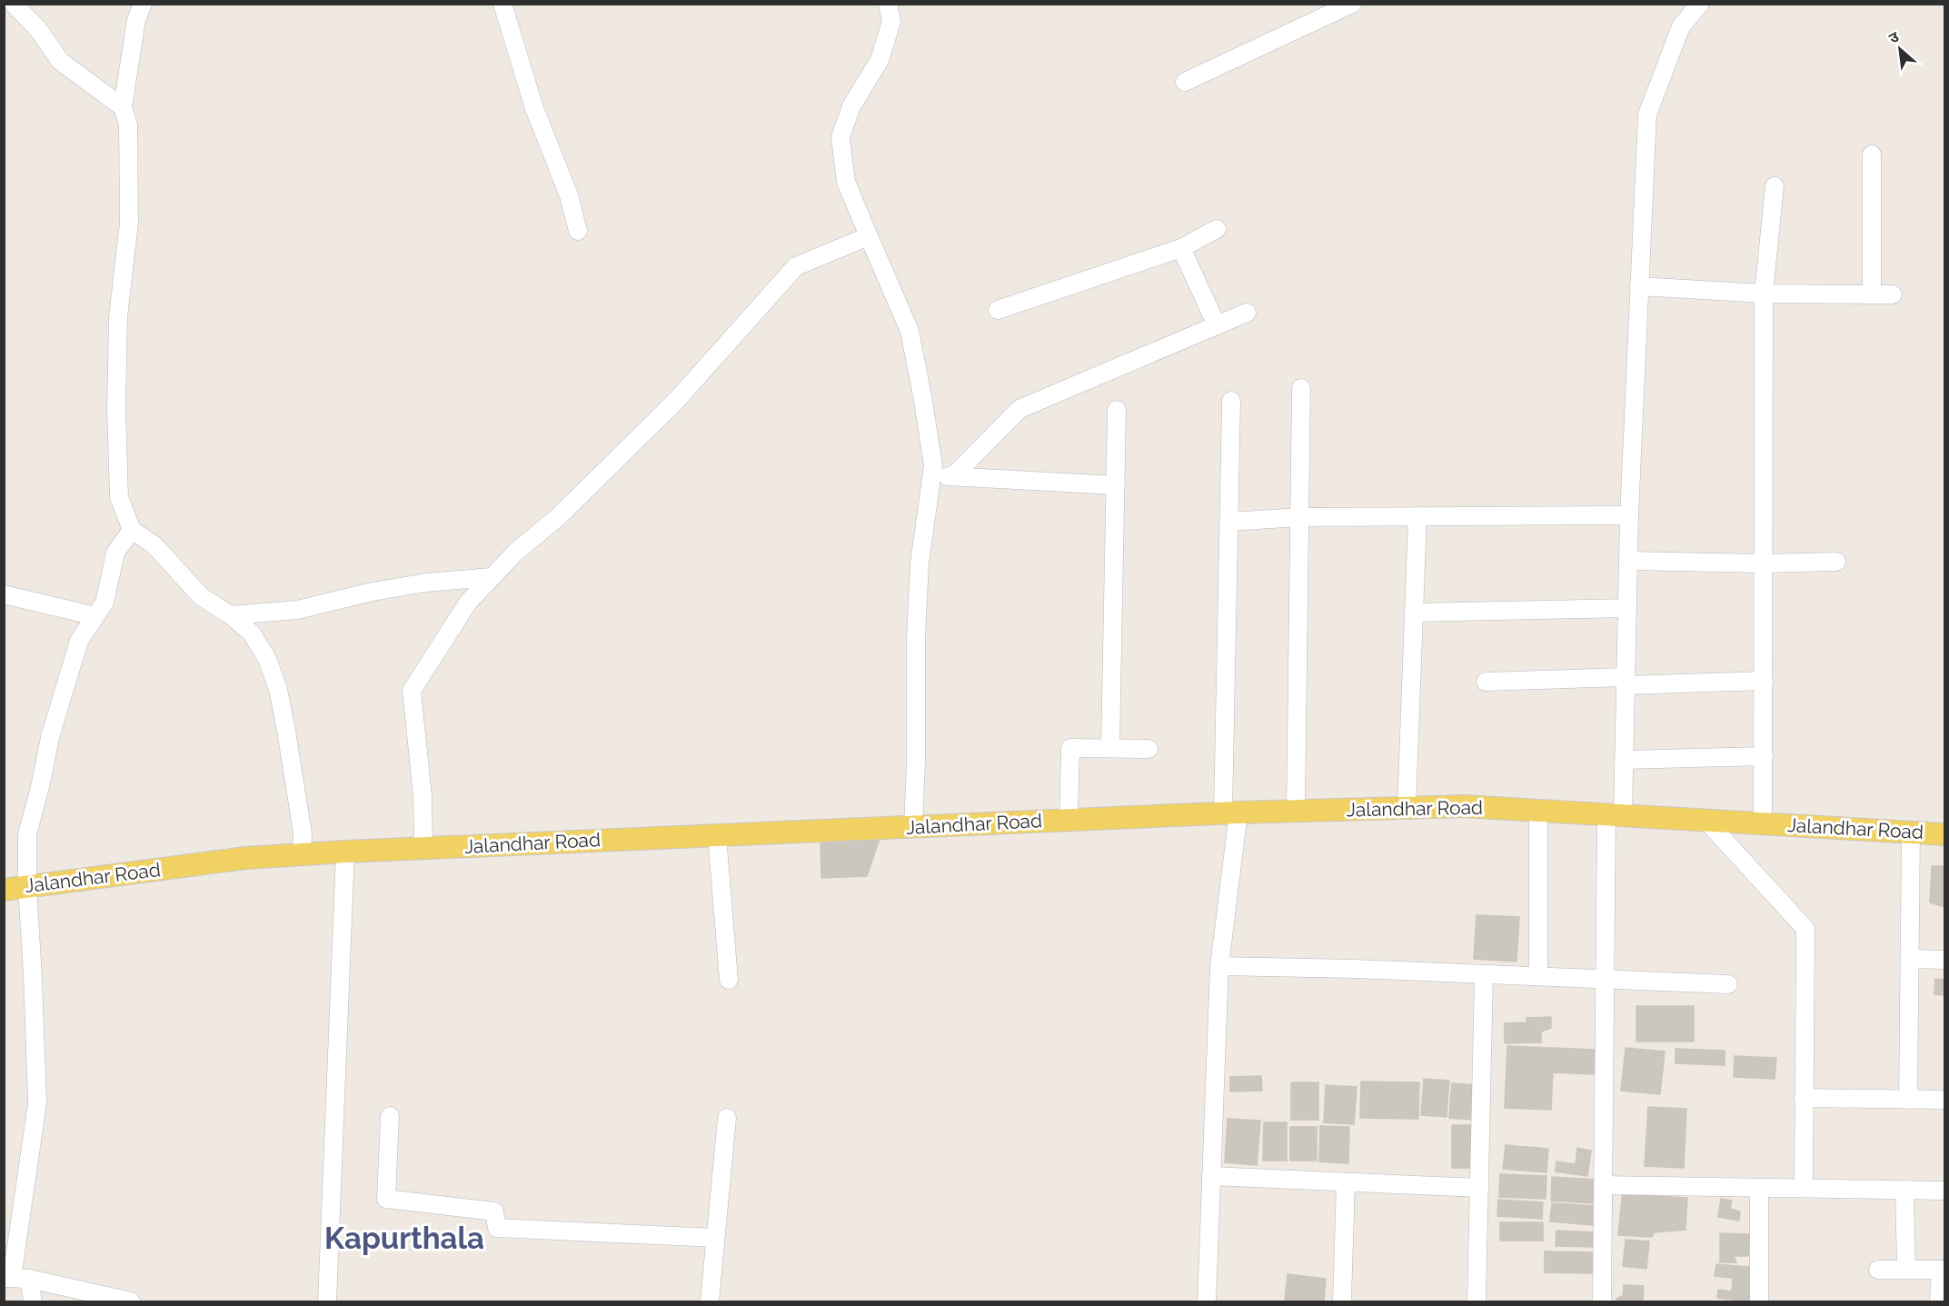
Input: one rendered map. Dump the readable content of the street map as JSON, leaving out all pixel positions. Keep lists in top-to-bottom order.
{
  "streets": {
    "main road": ["Jalandhar Road"]
  },
  "districts": ["Kapurthala"],
  "north": "top left"
}
